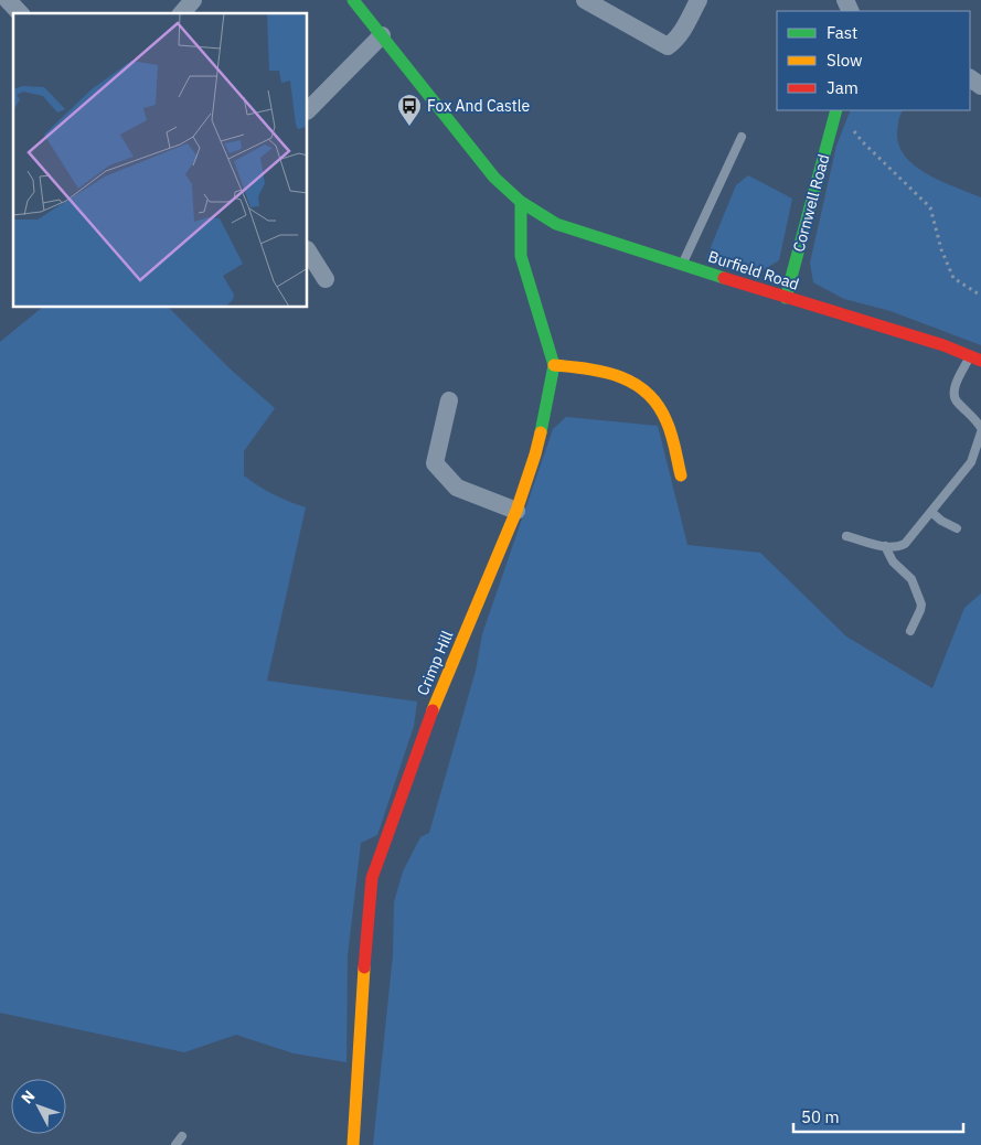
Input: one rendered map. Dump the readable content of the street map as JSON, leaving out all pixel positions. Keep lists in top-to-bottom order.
{
  "streets": {
    "street": ["Cornwell Road", "Burfield Road", "Crimp Hill"]
  },
  "crossings": [
    ["Cornwell Road", "Burfield Road"],
    ["Burfield Road", "Crimp Hill"]
  ],
  "places": {
    "bus stop": ["Fox And Castle"]
  },
  "legend": ["Fast", "Slow", "Jam"],
  "scale_bar": "50 m",
  "north": "top left"
}
